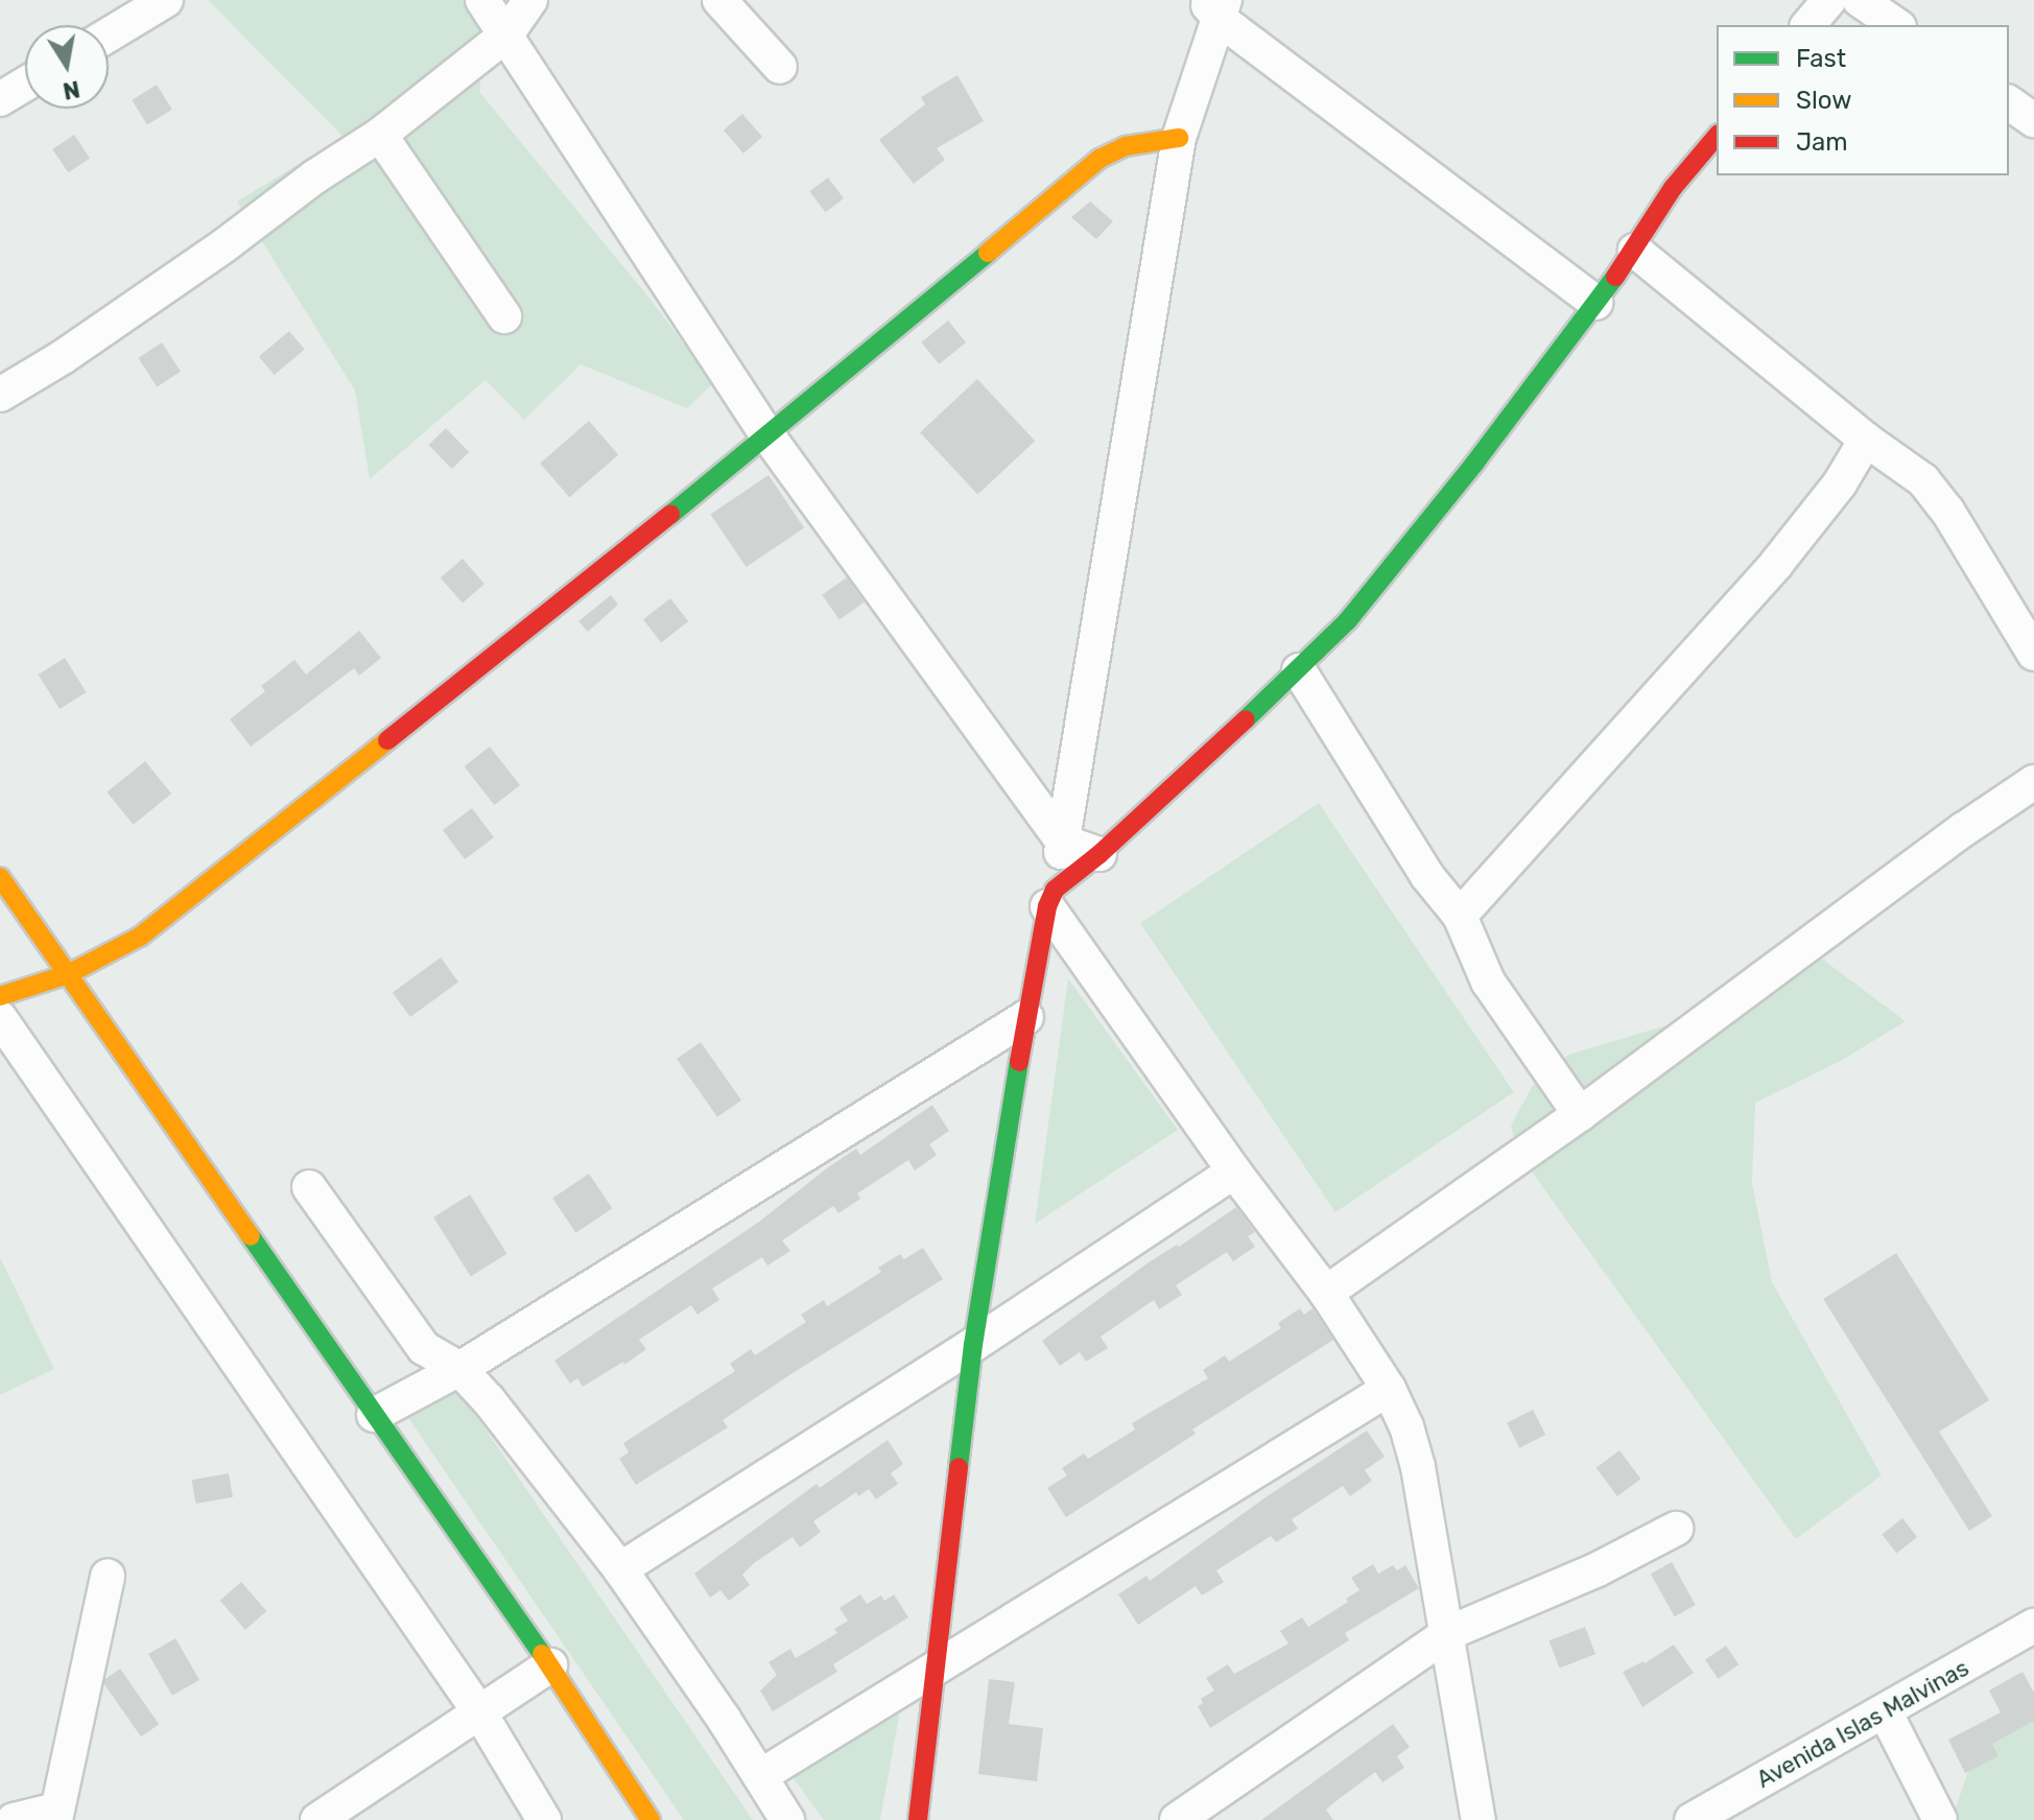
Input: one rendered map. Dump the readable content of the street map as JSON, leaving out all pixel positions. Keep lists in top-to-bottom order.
{
  "streets": {
    "street": ["Avenida Islas Malvinas"]
  },
  "legend": ["Fast", "Slow", "Jam"],
  "north": "bottom"
}
